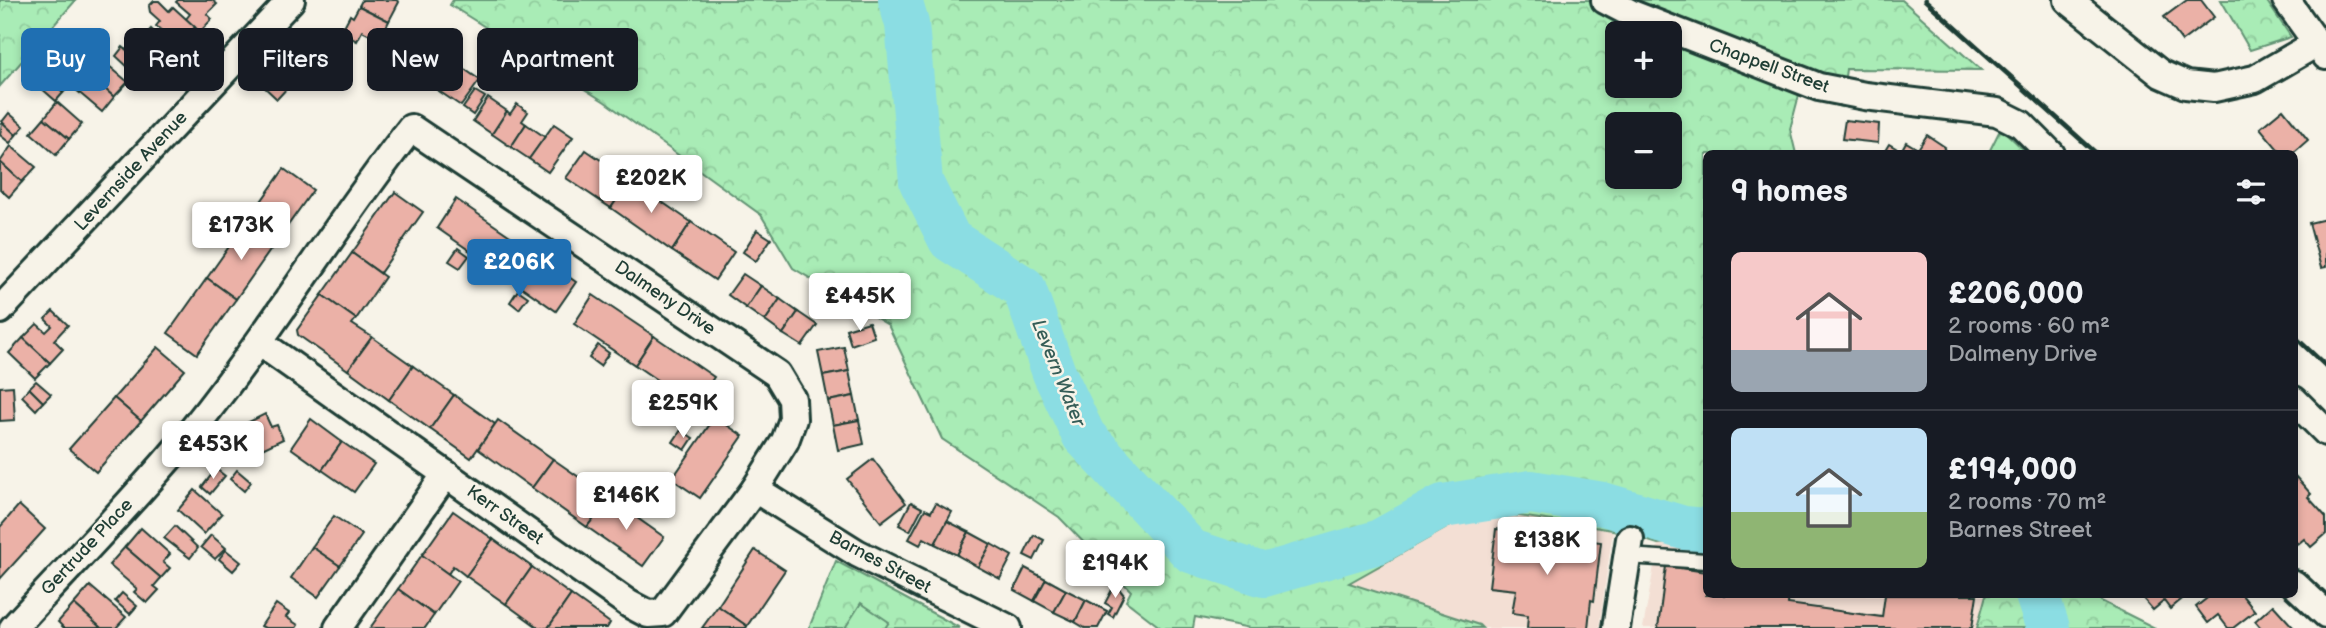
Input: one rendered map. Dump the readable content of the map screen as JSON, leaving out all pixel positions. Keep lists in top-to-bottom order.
{
  "streets": {
    "street": [
      "Chappell Street",
      "Levernside Avenue",
      "Dalmeny Drive",
      "Kerr Street",
      "Gertrude Place",
      "Barnes Street"
    ]
  },
  "crossings": [
    ["Dalmeny Drive", "Kerr Street"],
    ["Dalmeny Drive", "Gertrude Place"],
    ["Dalmeny Drive", "Barnes Street"],
    ["Kerr Street", "Gertrude Place"],
    ["Kerr Street", "Barnes Street"]
  ],
  "water": ["Levern Water"],
  "page": {
    "map_buttons": ["+", "−"],
    "chip": [
      "Buy",
      "Rent",
      "Filters",
      "New",
      "Apartment"
    ],
    "heading": "9 homes",
    "price": [
      "£202K",
      "£173K",
      "£206K",
      "£445K",
      "£259K",
      "£453K",
      "£146K",
      "£138K",
      "£194K"
    ],
    "list": [
      {
        "name": "£206,000",
        "note": "2 rooms · 60 m² · Dalmeny Drive"
      },
      {
        "name": "£194,000",
        "note": "2 rooms · 70 m² · Barnes Street"
      }
    ]
  }
}
